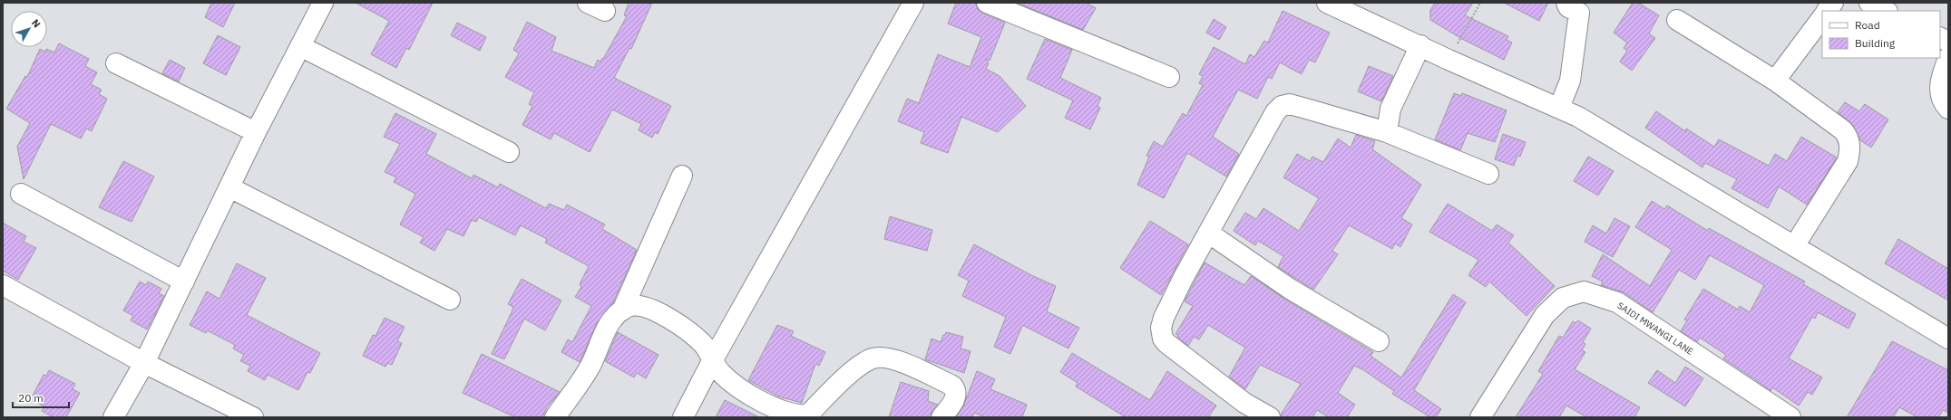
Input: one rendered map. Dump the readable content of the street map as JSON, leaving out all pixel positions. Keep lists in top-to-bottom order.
{
  "streets": {
    "street": ["SAIDI MWANGI LANE"]
  },
  "legend": ["Road", "Building"],
  "scale_bar": "20 m",
  "north": "top right"
}
